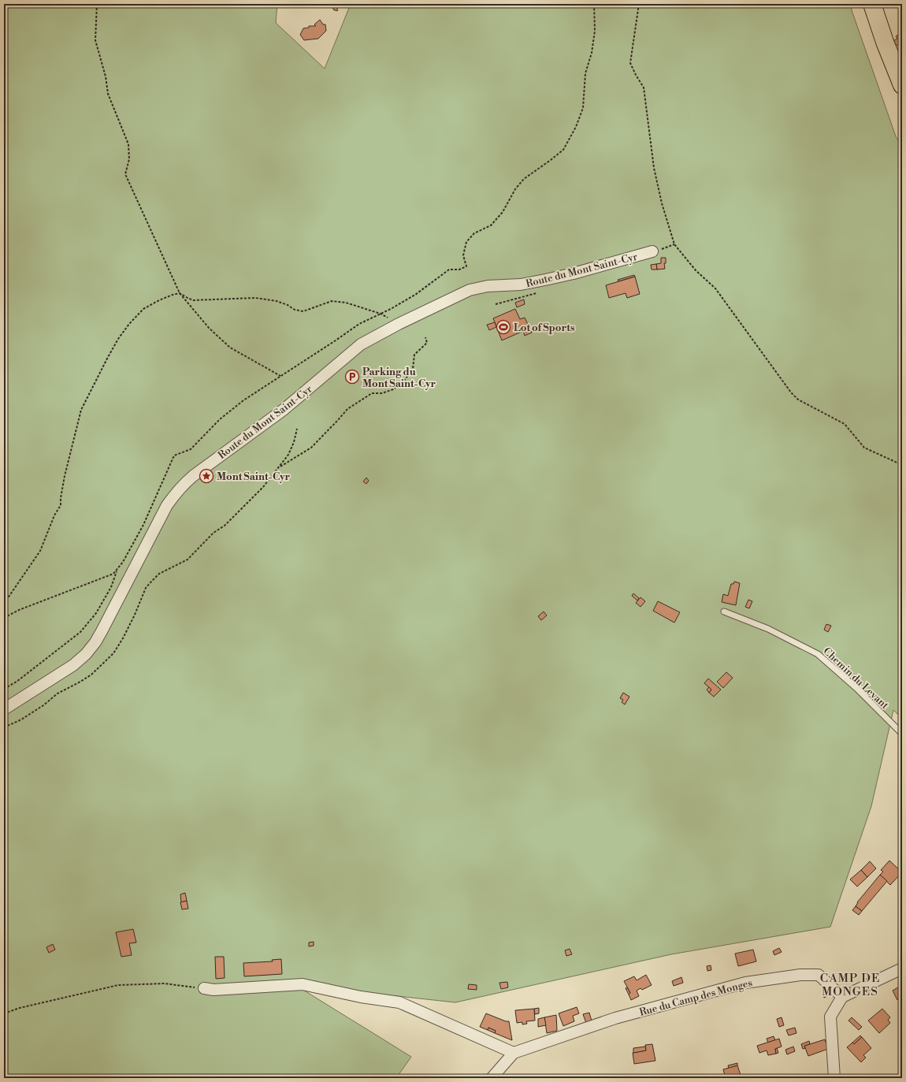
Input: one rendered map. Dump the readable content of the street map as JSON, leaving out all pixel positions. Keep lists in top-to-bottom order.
{
  "streets": {
    "street": ["Route du Mont Saint-Cyr", "Rue du Camp des Monges"],
    "lane": ["Chemin du Levant"]
  },
  "districts": ["CAMP DE MONGES"],
  "places": {
    "sports": ["Lot of Sports"],
    "parking": ["Parking du Mont Saint-Cyr"],
    "place": ["Mont Saint-Cyr"]
  }
}
